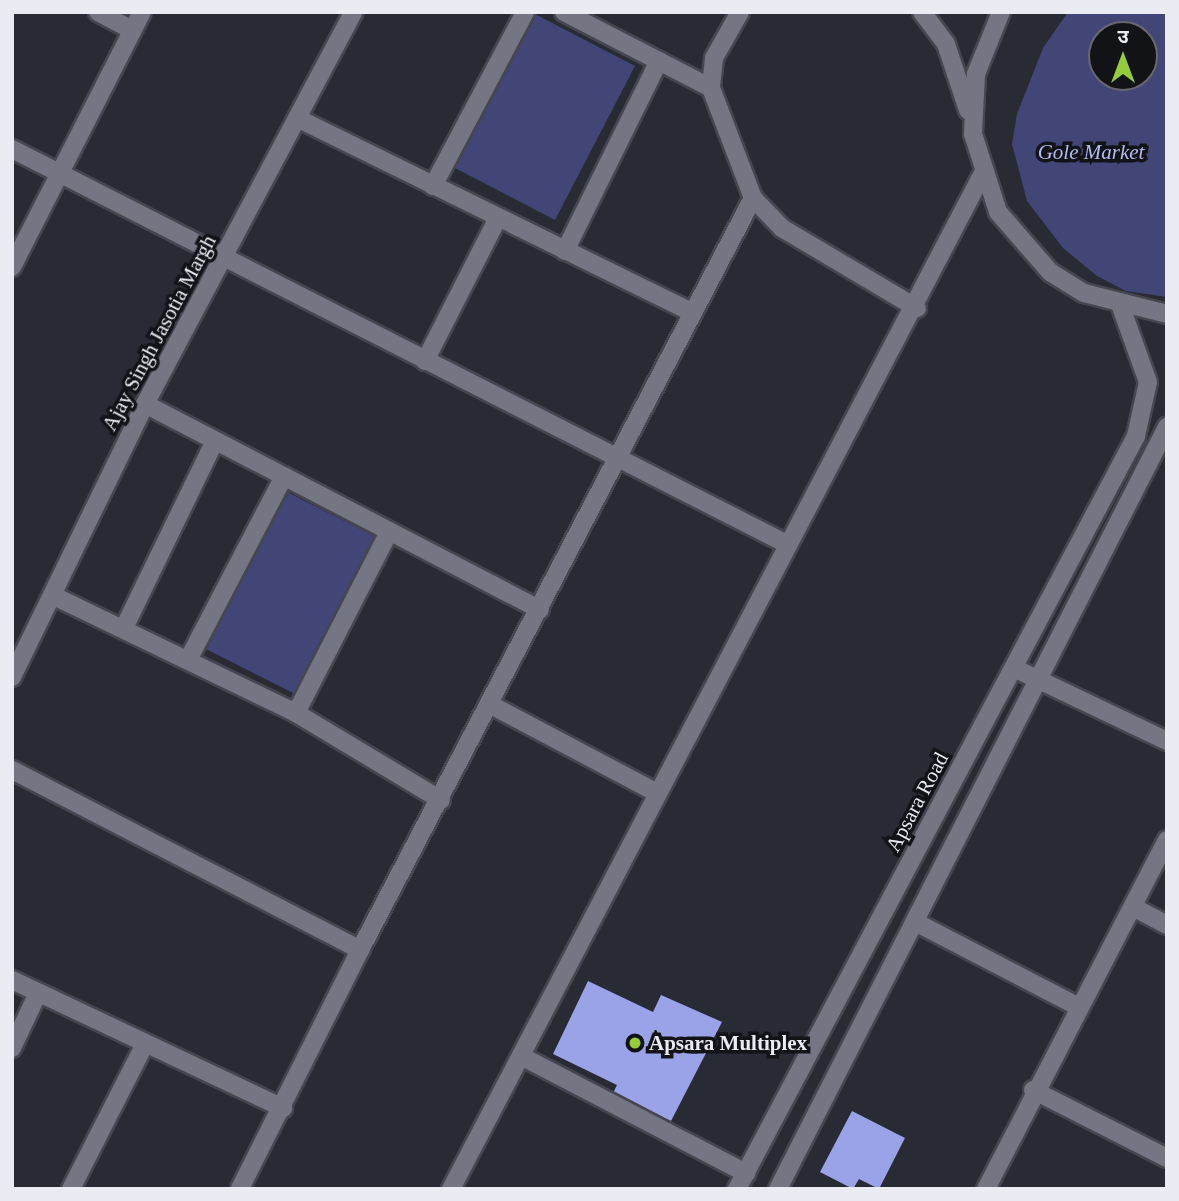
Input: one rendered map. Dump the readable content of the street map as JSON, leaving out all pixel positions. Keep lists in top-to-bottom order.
{
  "streets": {
    "street": ["Ajay Singh Jasotia Margh", "Apsara Road"]
  },
  "parks": ["Gole Market"],
  "places": ["Apsara Multiplex"],
  "north": "top"
}
